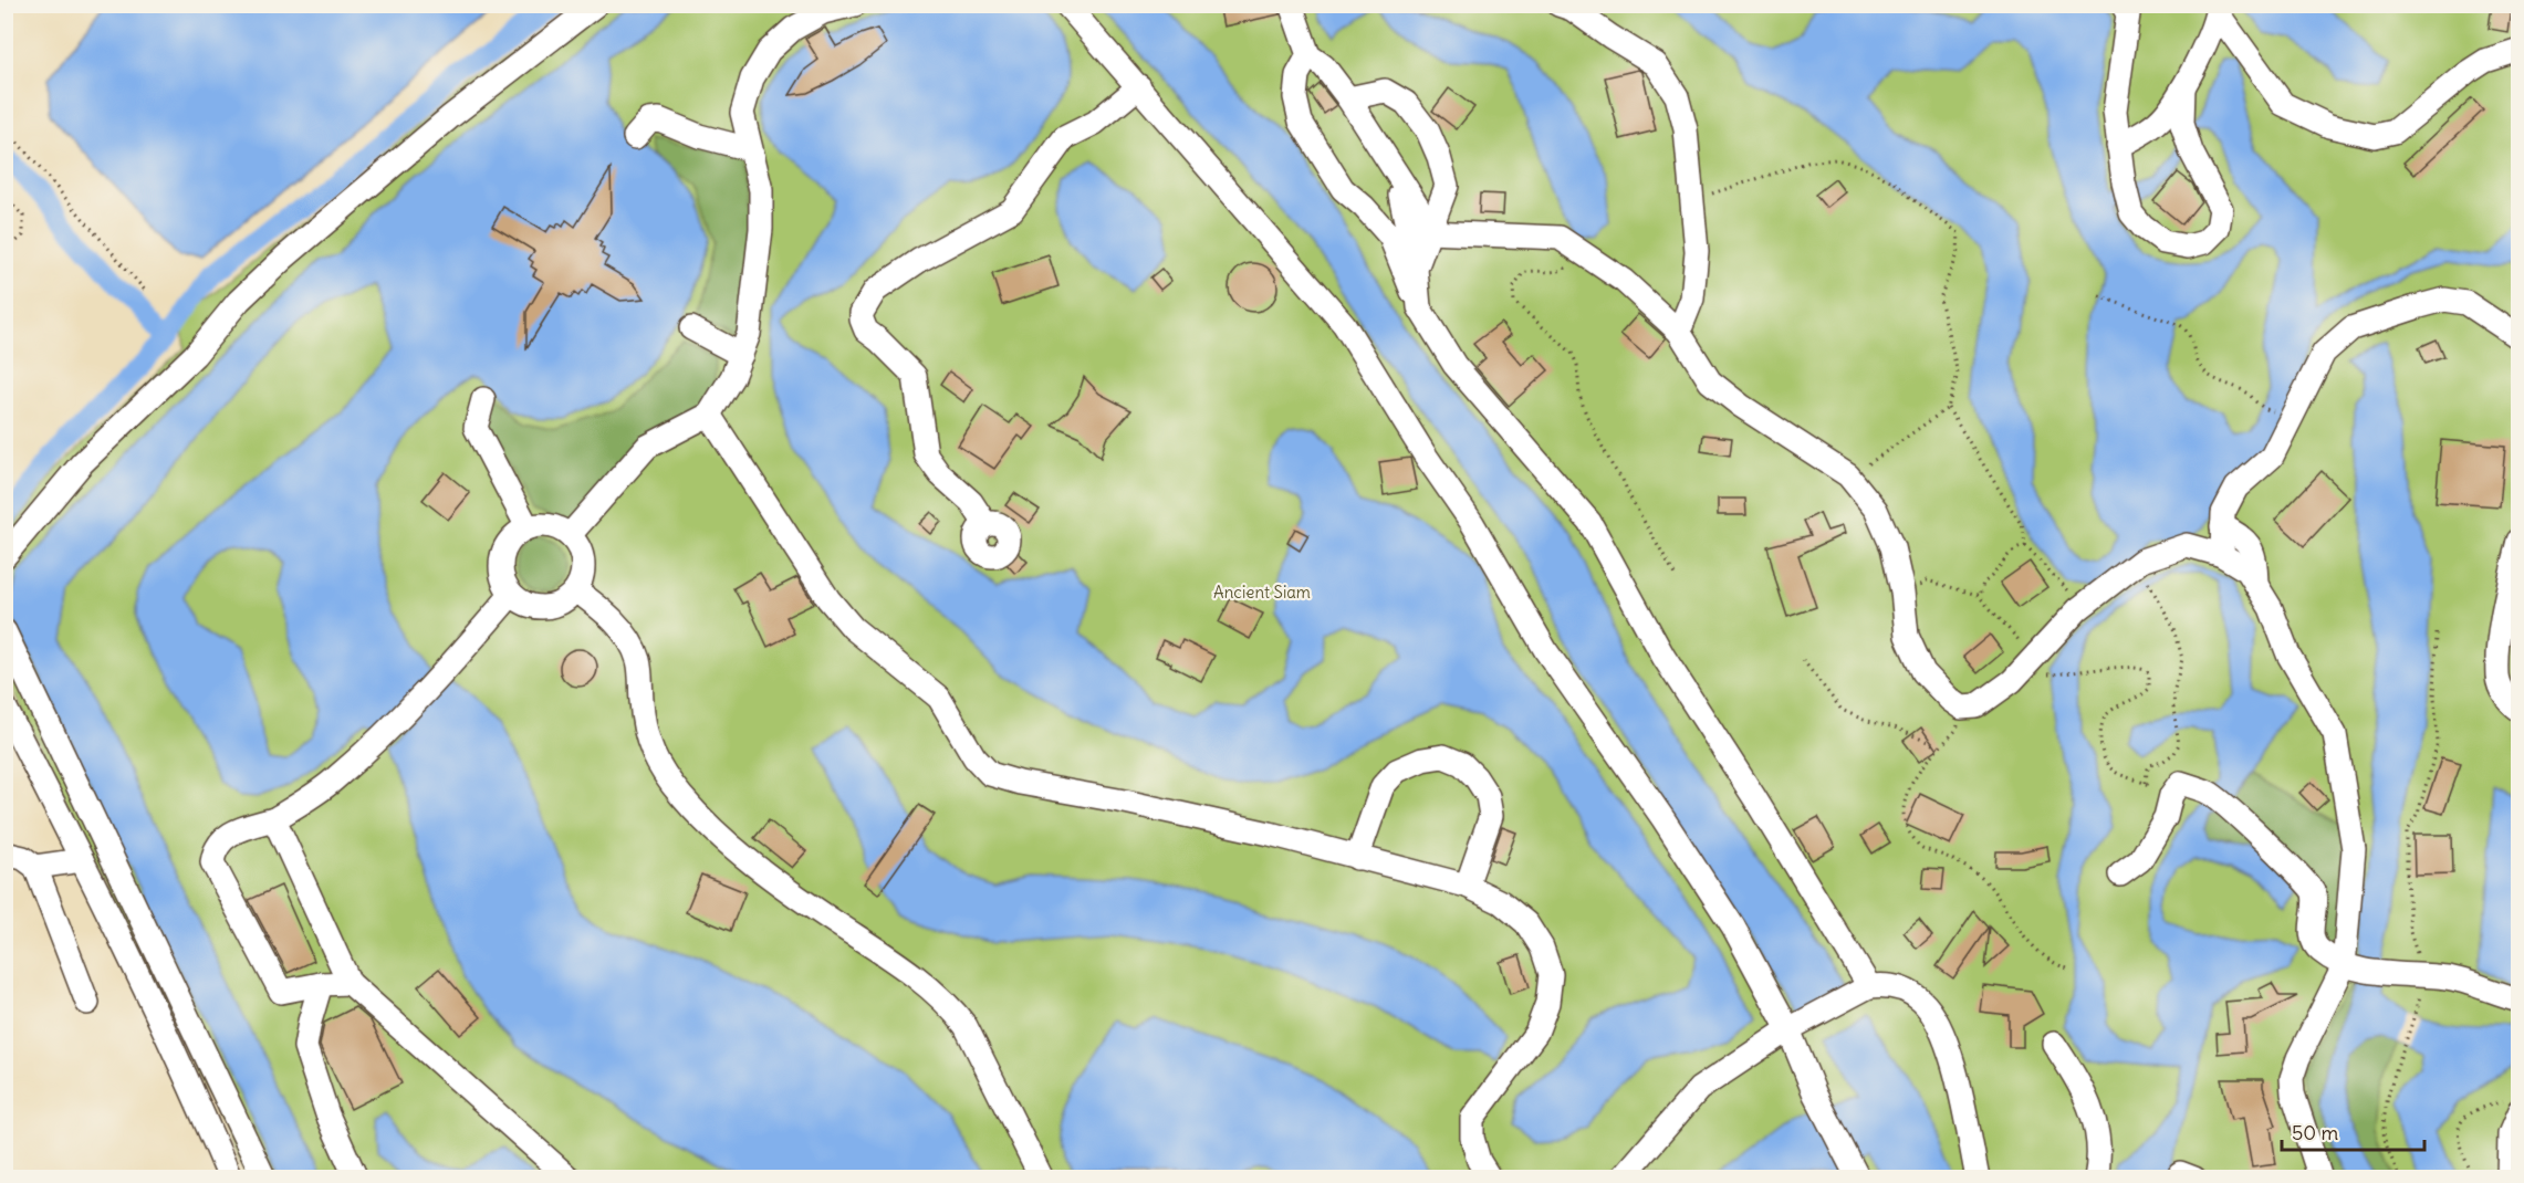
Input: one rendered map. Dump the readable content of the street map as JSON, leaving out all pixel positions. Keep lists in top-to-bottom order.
{
  "parks": ["Ancient Siam"],
  "scale_bar": "50 m"
}
